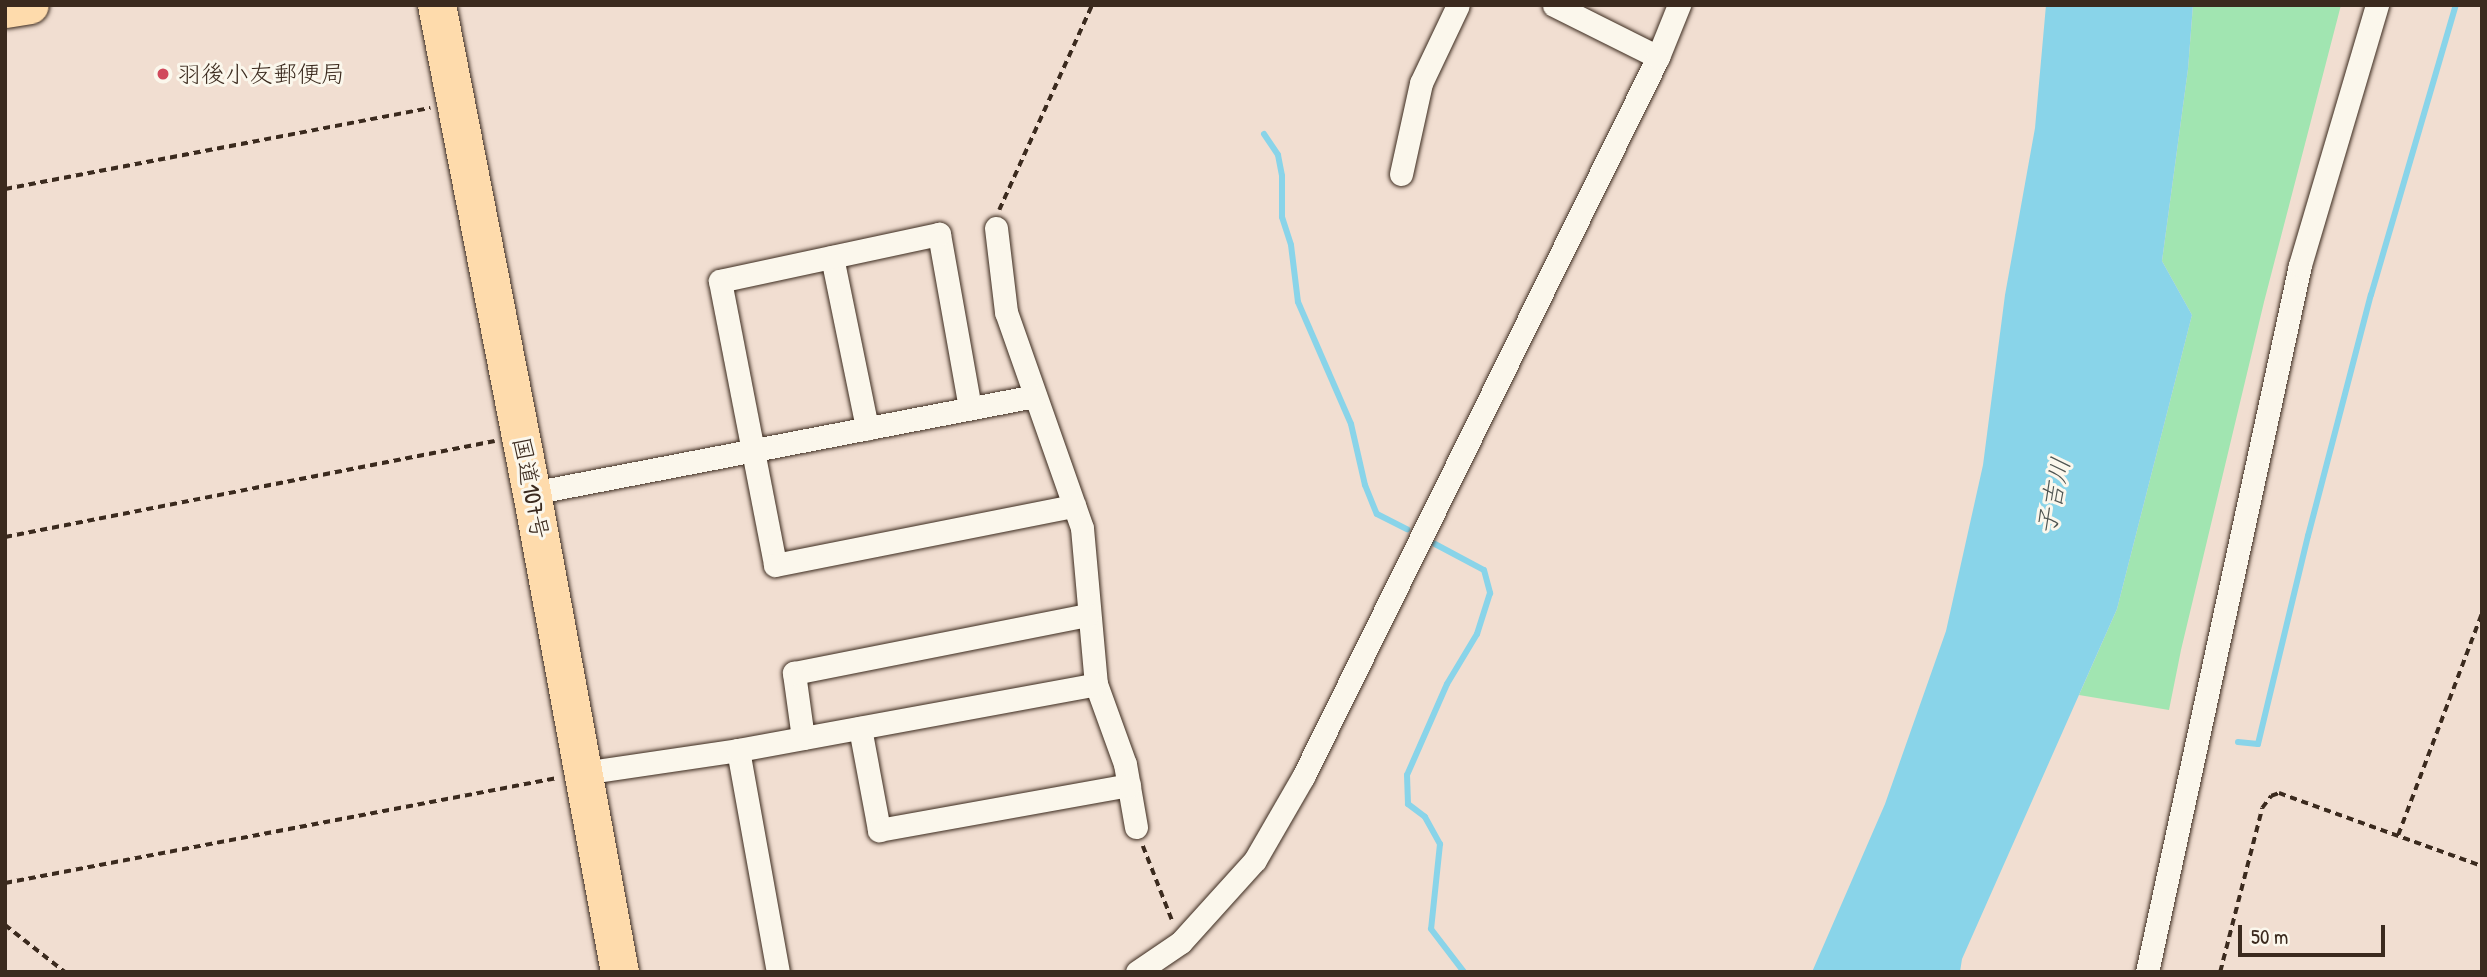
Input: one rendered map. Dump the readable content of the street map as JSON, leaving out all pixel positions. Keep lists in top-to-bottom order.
{
  "streets": {
    "highway": ["国道107号"]
  },
  "water": ["子吉川"],
  "places": ["羽後小友郵便局"],
  "scale_bar": "50 m"
}
